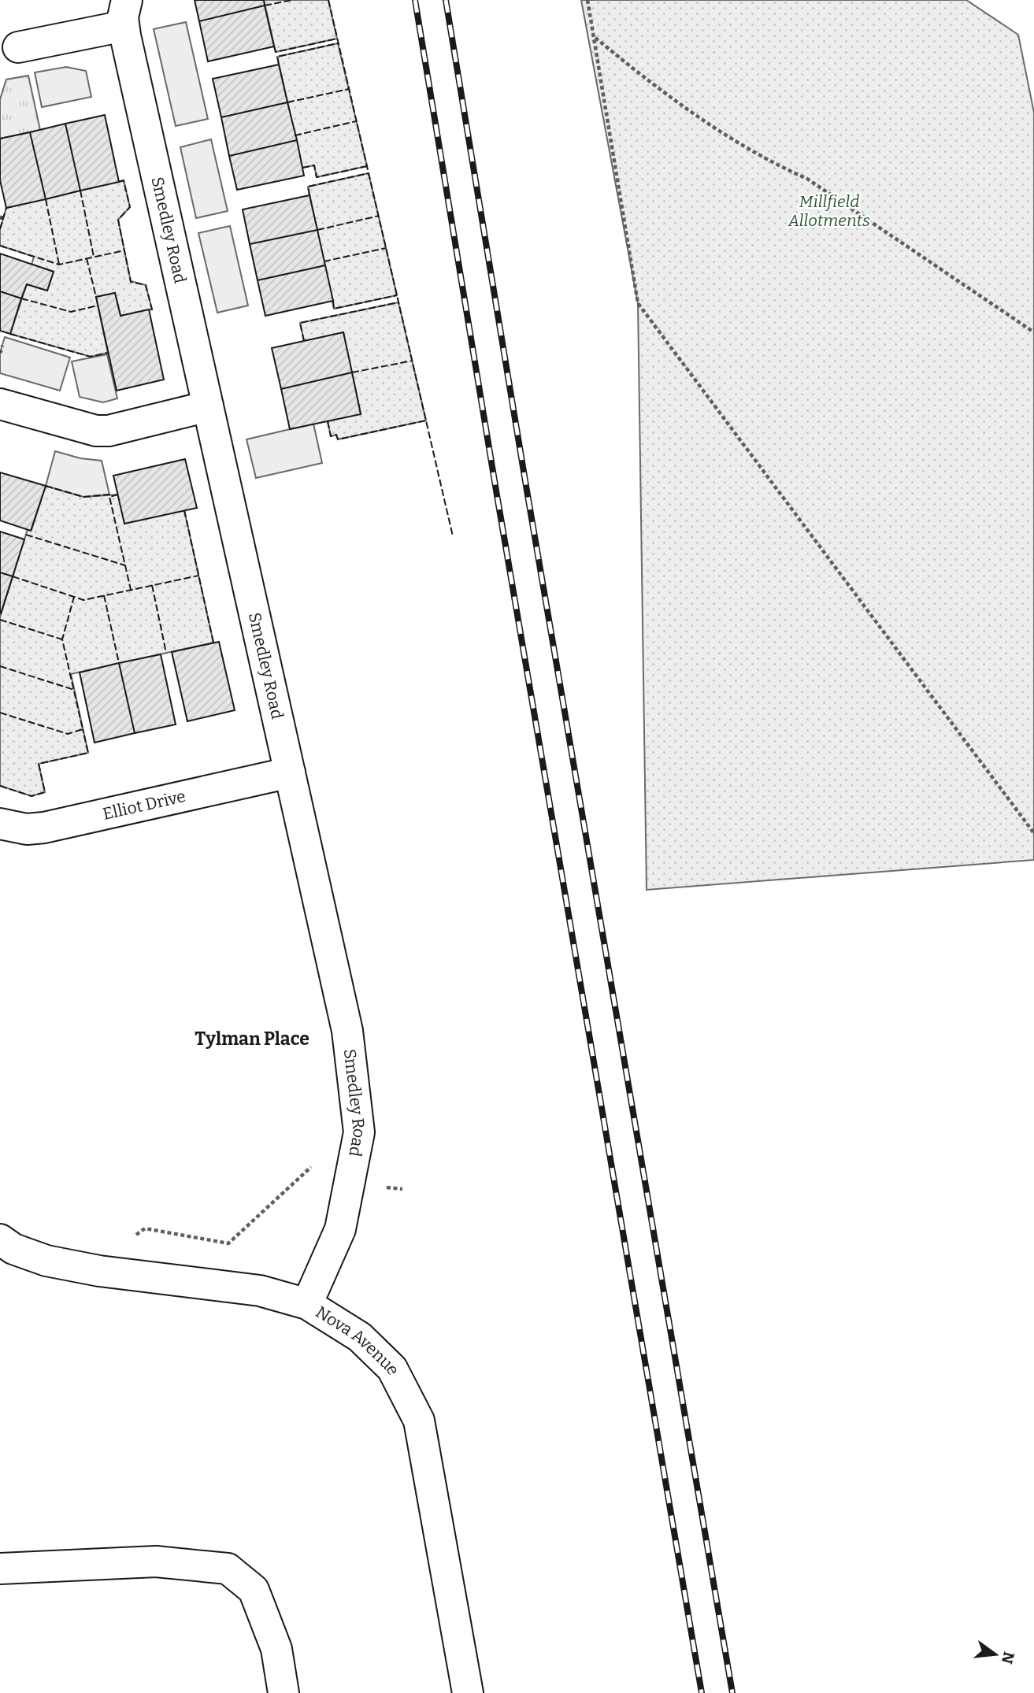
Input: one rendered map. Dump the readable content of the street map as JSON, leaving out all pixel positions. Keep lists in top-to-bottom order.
{
  "streets": {
    "street": ["Smedley Road", "Elliot Drive", "Nova Avenue"]
  },
  "crossings": [
    ["Smedley Road", "Elliot Drive"],
    ["Smedley Road", "Nova Avenue"]
  ],
  "districts": ["Tylman Place"],
  "parks": ["Millfield Allotments"],
  "north": "right"
}
